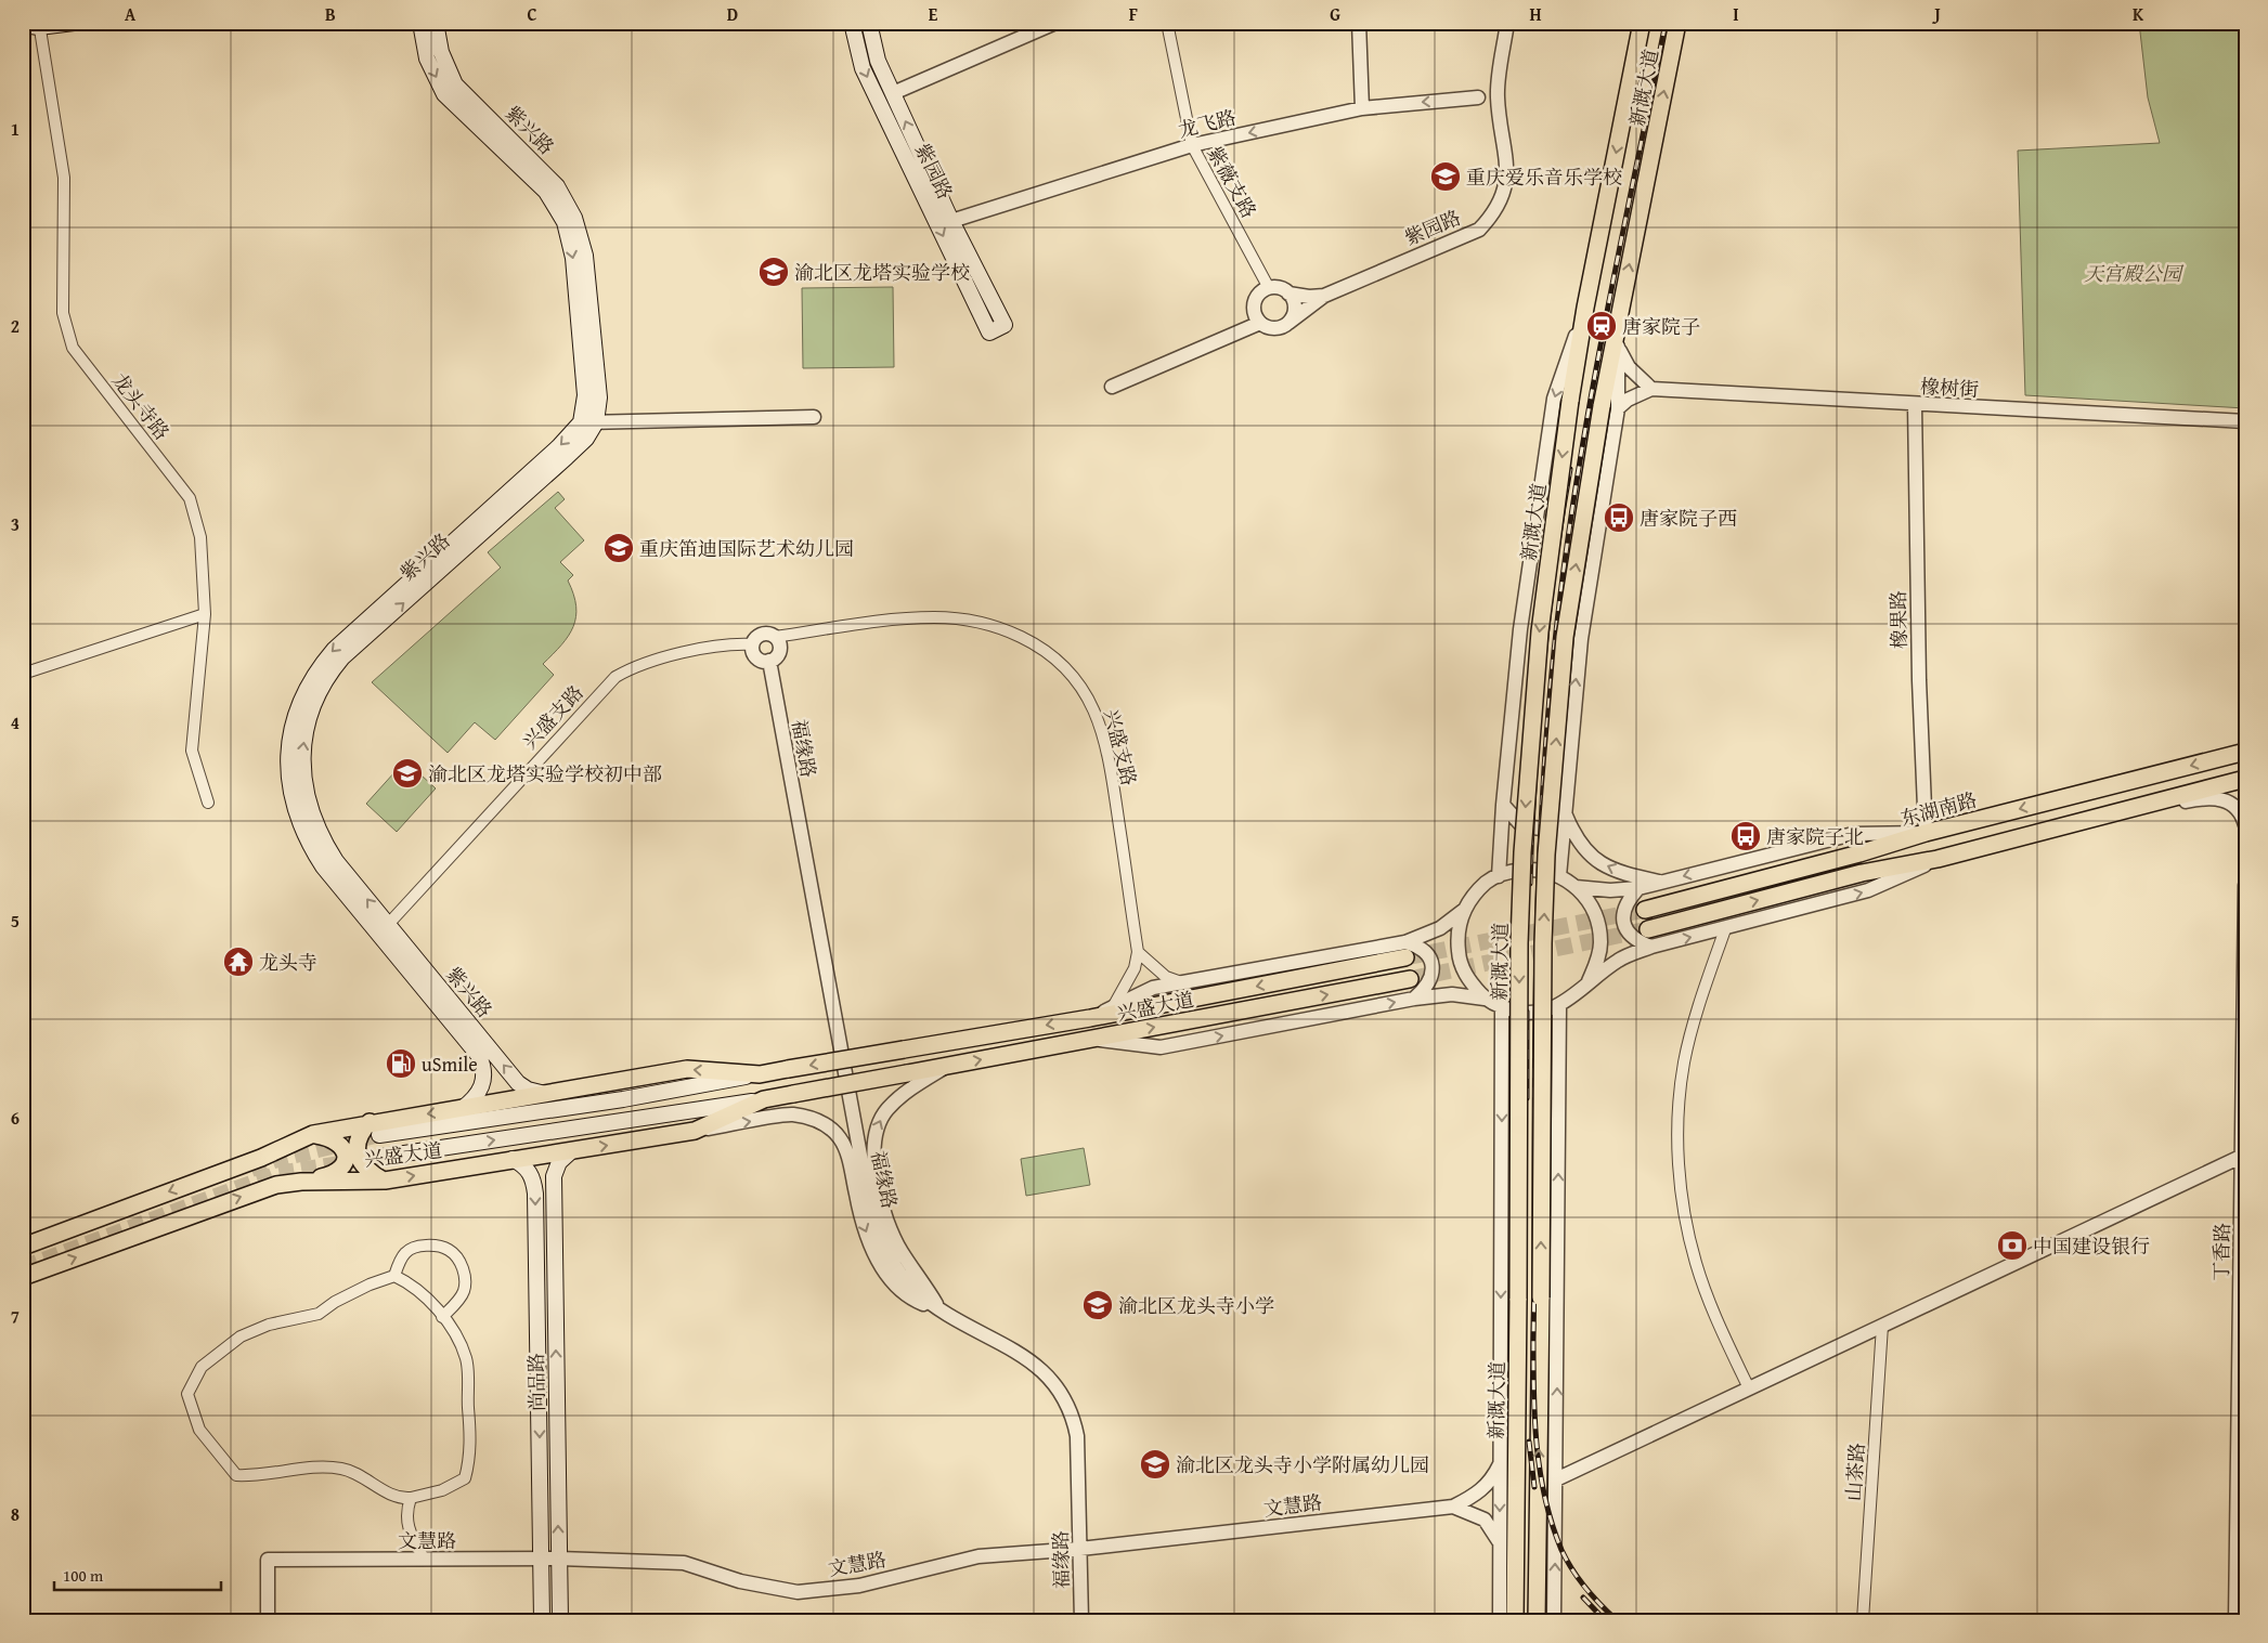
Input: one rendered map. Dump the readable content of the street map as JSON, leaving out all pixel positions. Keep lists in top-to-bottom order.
{
  "streets": {
    "main road": [
      "新溉大道",
      "紫兴路",
      "紫园路",
      "东湖南路",
      "兴盛大道",
      "尚品路"
    ],
    "street": [
      "龙飞路",
      "紫薇支路",
      "橡树街",
      "龙头寺路",
      "橡果路",
      "兴盛支路",
      "福缘路",
      "丁香路",
      "山茶路",
      "文慧路"
    ]
  },
  "crossings": [
    ["龙飞路", "紫园路"],
    ["龙飞路", "紫薇支路"],
    ["紫兴路", "兴盛支路"],
    ["紫兴路", "兴盛大道"],
    ["紫园路", "紫薇支路"],
    ["橡树街", "橡果路"],
    ["橡果路", "东湖南路"],
    ["兴盛支路", "福缘路"],
    ["福缘路", "文慧路"],
    ["兴盛大道", "尚品路"],
    ["尚品路", "文慧路"]
  ],
  "one_way": ["龙飞路"],
  "parks": ["天宫殿公园"],
  "places": {
    "school or university": [
      "重庆爱乐音乐学校",
      "渝北区龙塔实验学校",
      "重庆笛迪国际艺术幼儿园",
      "渝北区龙塔实验学校初中部",
      "渝北区龙头寺小学",
      "渝北区龙头寺小学附属幼儿园"
    ],
    "station": ["唐家院子"],
    "bus stop": ["唐家院子西", "唐家院子北"],
    "temple": ["龙头寺"],
    "fuel station": ["uSmile"],
    "bank": ["中国建设银行"]
  },
  "scale_bar": "100 m",
  "grid": {
    "columns": [
      "A",
      "B",
      "C",
      "D",
      "E",
      "F",
      "G",
      "H",
      "I",
      "J",
      "K"
    ],
    "rows": [
      "1",
      "2",
      "3",
      "4",
      "5",
      "6",
      "7",
      "8"
    ]
  }
}
